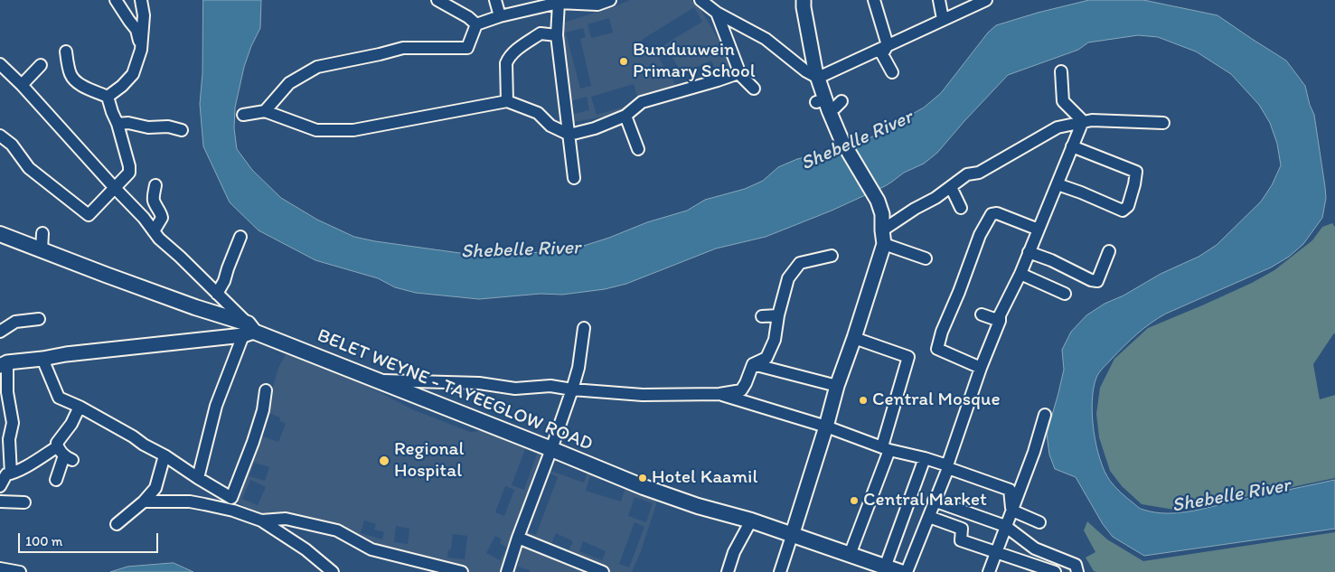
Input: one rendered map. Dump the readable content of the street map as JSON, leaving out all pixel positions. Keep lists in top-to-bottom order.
{
  "streets": {
    "main road": ["BELET WEYNE - TAYEEGLOW ROAD"]
  },
  "water": ["Shebelle River"],
  "places": [
    "Bunduuwein Primary School",
    "Central Mosque",
    "Regional Hospital",
    "Hotel Kaamil",
    "Central Market"
  ],
  "scale_bar": "100 m"
}
